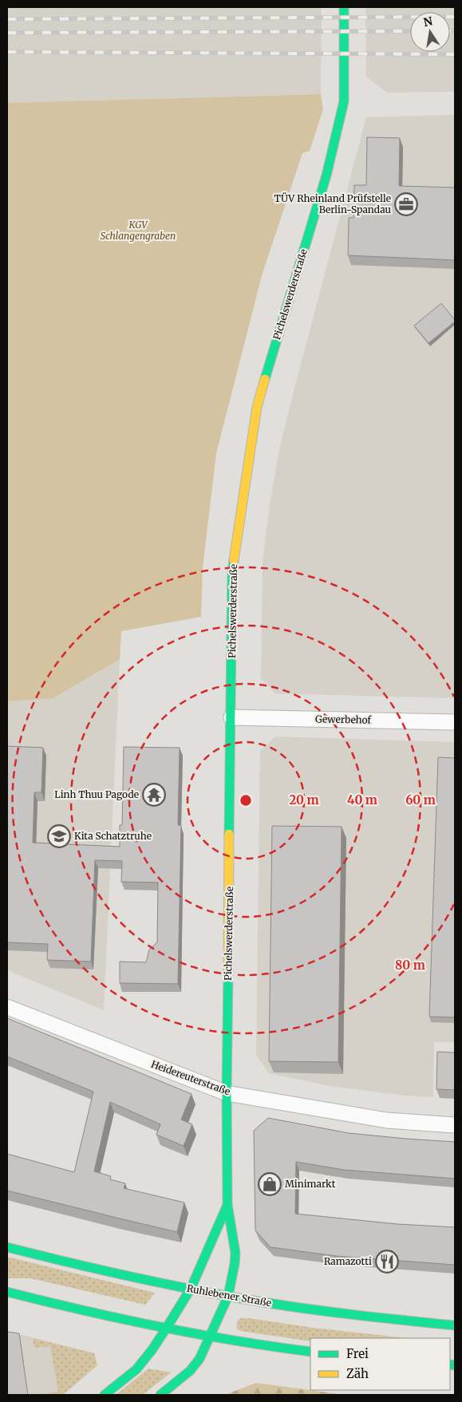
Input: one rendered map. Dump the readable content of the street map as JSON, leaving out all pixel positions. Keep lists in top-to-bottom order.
{
  "streets": {
    "street": [
      "Pichelswerderstraße",
      "Gewerbehof",
      "Heidereuterstraße",
      "Ruhlebener Straße"
    ]
  },
  "crossings": [
    ["Pichelswerderstraße", "Gewerbehof"],
    ["Pichelswerderstraße", "Heidereuterstraße"],
    ["Pichelswerderstraße", "Ruhlebener Straße"]
  ],
  "parks": ["KGV Schlangengraben"],
  "places": {
    "office": ["TÜV Rheinland Prüfstelle Berlin-Spandau"],
    "temple": ["Linh Thuu Pagode"],
    "school or university": ["Kita Schatztruhe"],
    "shop": ["Minimarkt"],
    "restaurant": ["Ramazotti"]
  },
  "legend": ["Frei", "Zäh"],
  "north": "top",
  "rings": [
    "20 m",
    "40 m",
    "60 m",
    "80 m"
  ]
}
